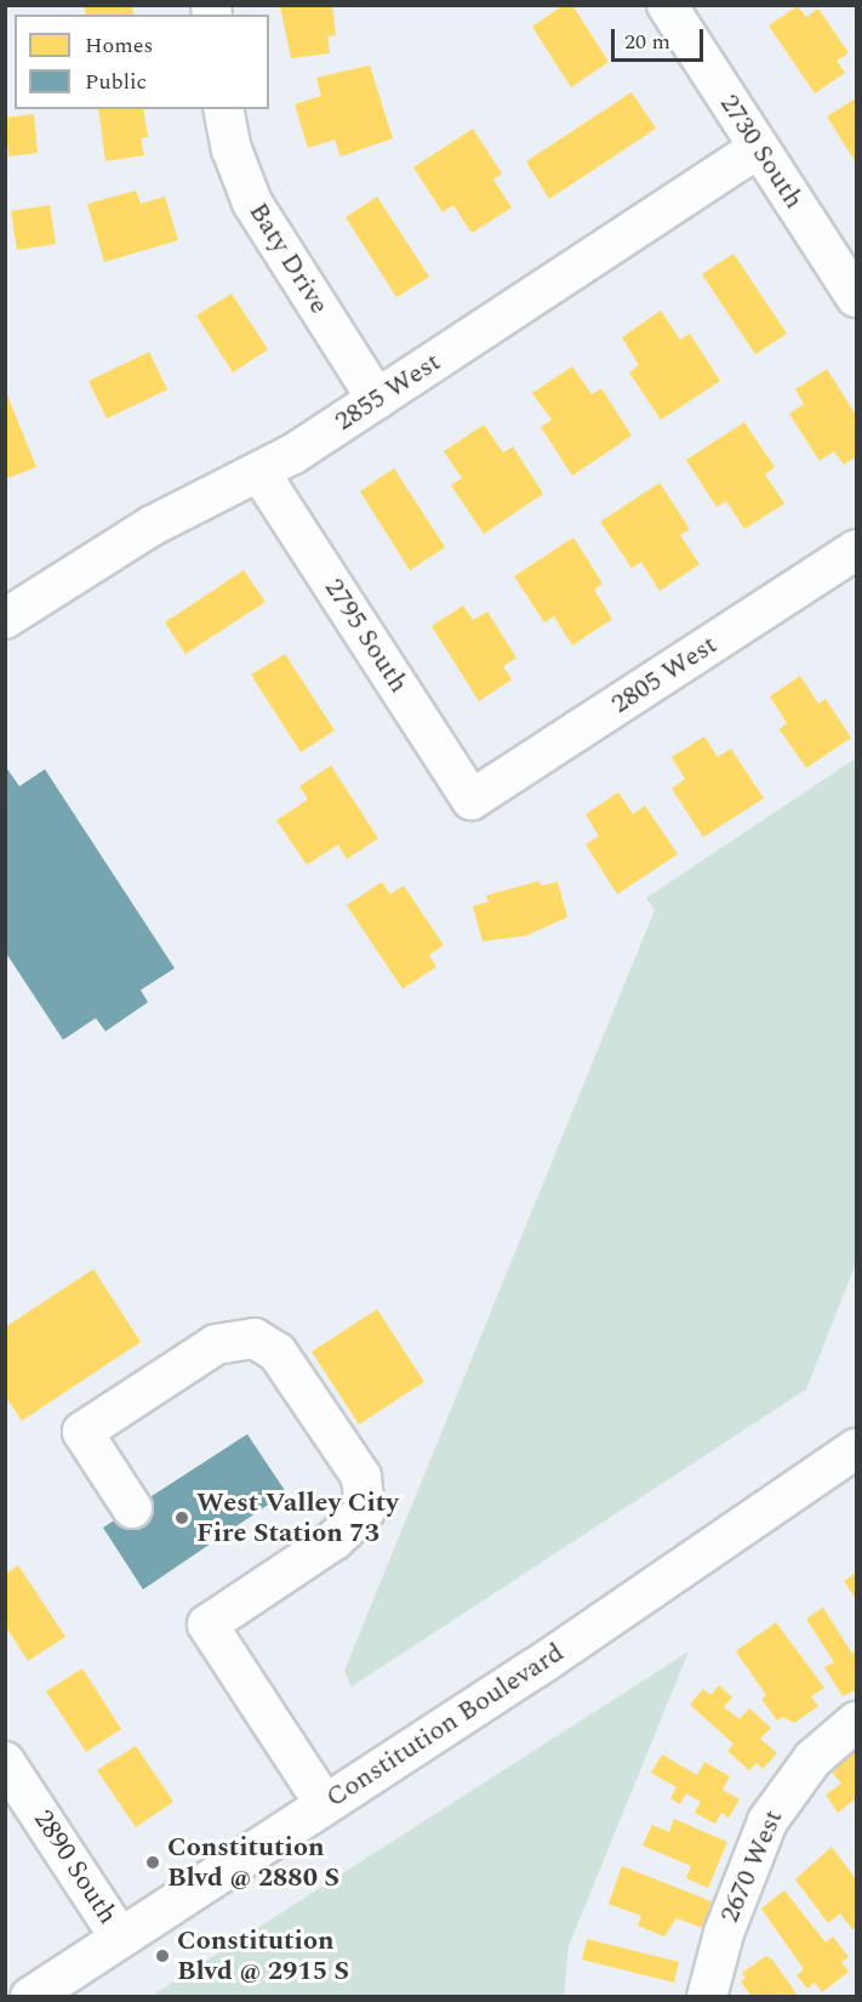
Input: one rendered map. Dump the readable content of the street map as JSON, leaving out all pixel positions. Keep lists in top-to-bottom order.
{
  "streets": {
    "street": [
      "2730 South",
      "Baty Drive",
      "2855 West",
      "2795 South",
      "2805 West",
      "Constitution Boulevard",
      "2670 West",
      "2890 South"
    ]
  },
  "crossings": [
    ["2730 South", "2855 West"],
    ["Baty Drive", "2855 West"],
    ["2855 West", "2795 South"],
    ["2795 South", "2805 West"],
    ["Constitution Boulevard", "2890 South"]
  ],
  "places": ["West Valley City Fire Station 73", "Constitution Blvd @ 2880 S", "Constitution Blvd @ 2915 S"],
  "legend": ["Homes", "Public"],
  "scale_bar": "20 m"
}
